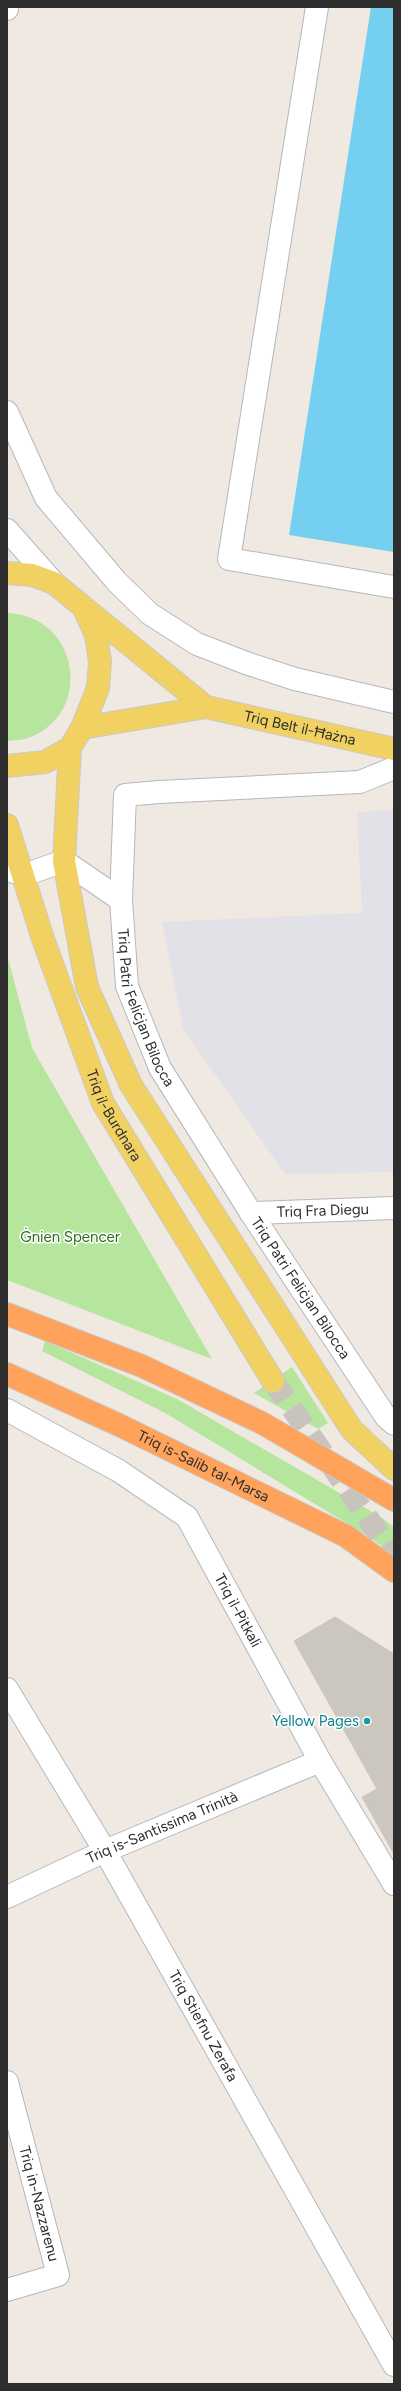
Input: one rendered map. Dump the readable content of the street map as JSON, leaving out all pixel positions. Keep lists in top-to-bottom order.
{
  "streets": {
    "highway": ["Triq is-Salib tal-Marsa"],
    "main road": ["Triq Belt il-Ħażna", "Triq il-Burdnara"],
    "street": [
      "Triq Patri Feliċjan Bilocca",
      "Triq Fra Diegu",
      "Triq il-Pitkali",
      "Triq is-Santissima Trinità",
      "Triq Stiefnu Zerafa",
      "Triq in-Nazzarenu"
    ]
  },
  "crossings": [
    ["Triq Patri Feliċjan Bilocca", "Triq Fra Diegu"],
    ["Triq il-Pitkali", "Triq is-Santissima Trinità"],
    ["Triq is-Santissima Trinità", "Triq Stiefnu Zerafa"]
  ],
  "parks": ["Ġnien Spencer"],
  "places": ["Yellow Pages"]
}
